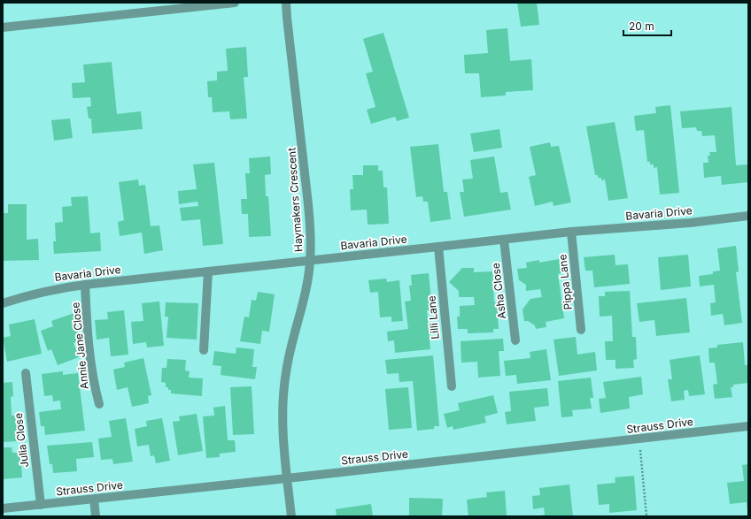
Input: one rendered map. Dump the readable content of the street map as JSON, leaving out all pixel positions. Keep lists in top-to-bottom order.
{
  "streets": {
    "street": [
      "Haymakers Crescent",
      "Bavaria Drive",
      "Pippa Lane",
      "Asha Close",
      "Lilli Lane",
      "Annie Jane Close",
      "Strauss Drive",
      "Julia Close"
    ]
  },
  "crossings": [
    ["Haymakers Crescent", "Bavaria Drive"],
    ["Haymakers Crescent", "Strauss Drive"],
    ["Bavaria Drive", "Pippa Lane"],
    ["Bavaria Drive", "Asha Close"],
    ["Bavaria Drive", "Lilli Lane"],
    ["Bavaria Drive", "Annie Jane Close"],
    ["Strauss Drive", "Julia Close"]
  ],
  "scale_bar": "20 m"
}
